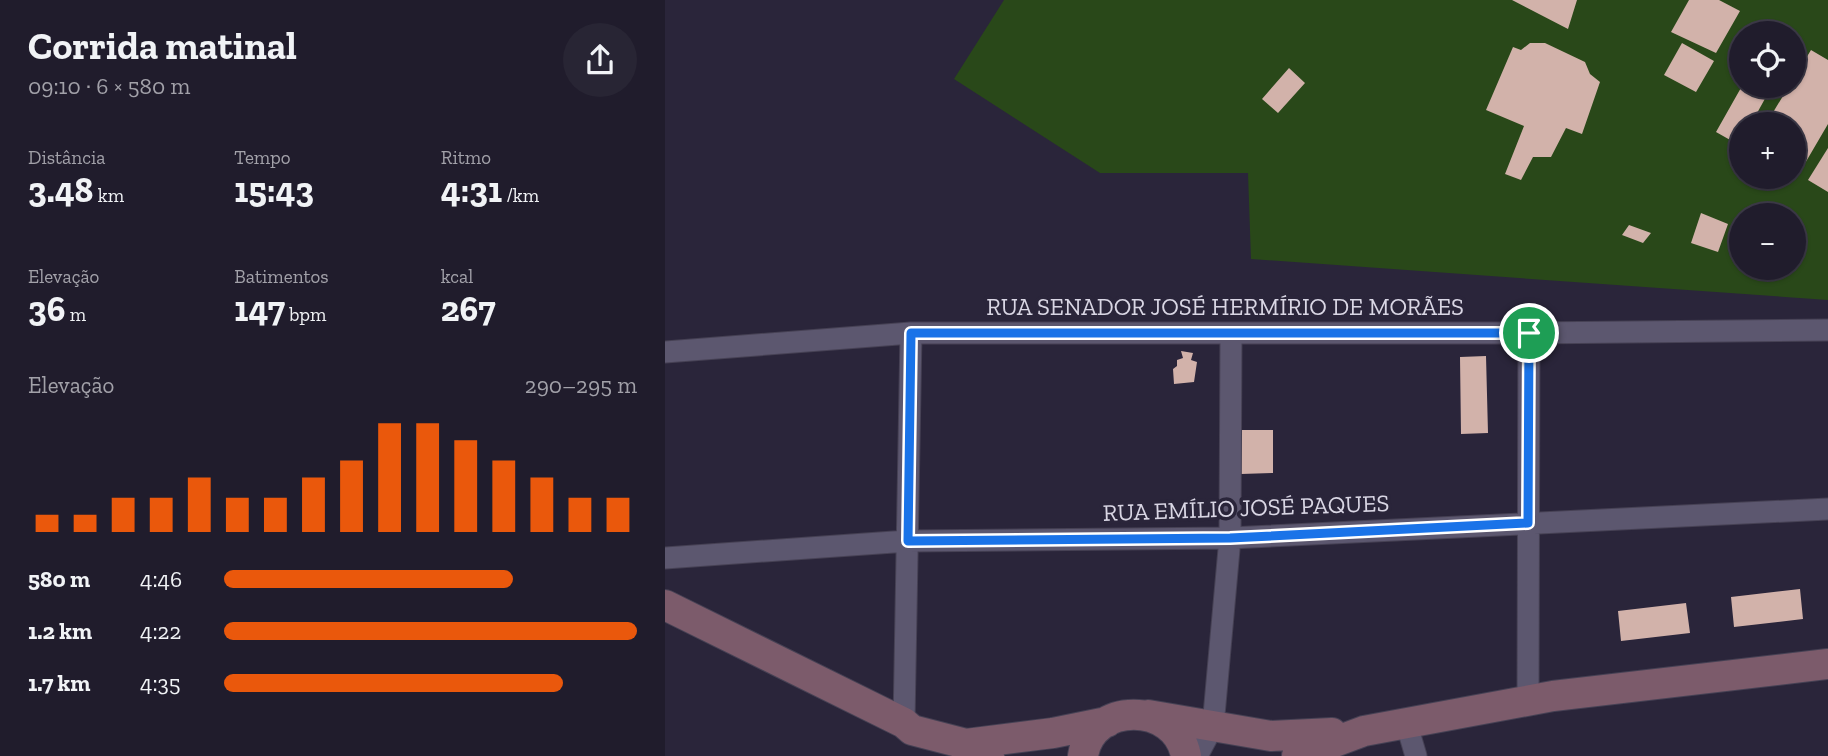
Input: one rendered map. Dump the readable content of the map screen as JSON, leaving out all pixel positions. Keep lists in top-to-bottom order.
{
  "streets": {
    "street": ["RUA SENADOR JOSÉ HERMÍRIO DE MORÃES", "RUA EMÍLIO JOSÉ PAQUES"]
  },
  "page": {
    "heading": ["Corrida matinal", "09:10 · 6 × 580 m"],
    "map_buttons": ["+", "−"],
    "stats": [
      ["Distância", "3.48 km"],
      ["Tempo", "15:43"],
      ["Ritmo", "4:31 /km"],
      ["Elevação", "36 m"],
      ["Batimentos", "147 bpm"],
      ["kcal", "267"]
    ],
    "chart": ["Elevação", "290–295 m"],
    "list": [
      {
        "name": "580 m",
        "note": "4:46"
      },
      {
        "name": "1.2 km",
        "note": "4:22"
      },
      {
        "name": "1.7 km",
        "note": "4:35"
      }
    ]
  }
}
